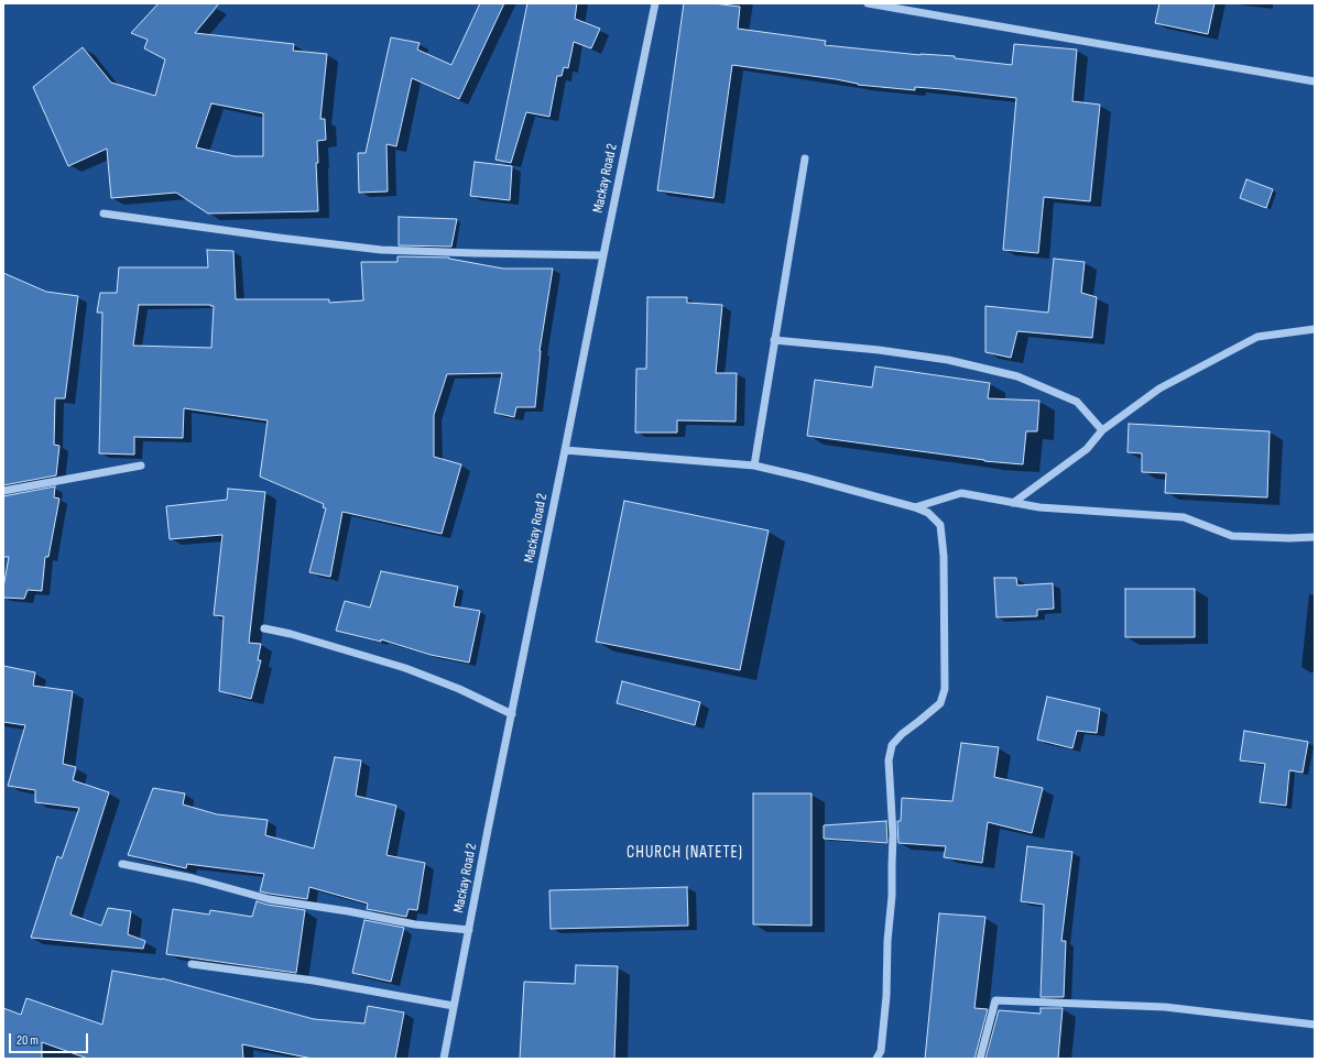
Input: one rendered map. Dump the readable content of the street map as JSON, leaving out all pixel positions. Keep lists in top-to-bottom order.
{
  "streets": {
    "street": ["Mackay Road 2"]
  },
  "districts": ["CHURCH (NATETE)"],
  "scale_bar": "20 m"
}
